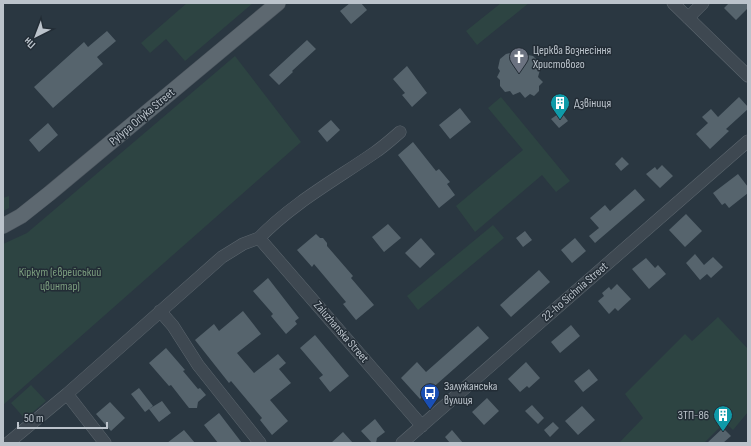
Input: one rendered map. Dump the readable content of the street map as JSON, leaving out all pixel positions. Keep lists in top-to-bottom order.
{
  "streets": {
    "main road": ["Pylypa Orlyka Street"],
    "street": ["22-ho Sichnia Street", "Zaluzhanska Street"]
  },
  "crossings": [
    ["22-ho Sichnia Street", "Zaluzhanska Street"]
  ],
  "parks": ["Кіркут (єврейський цвинтар)"],
  "places": {
    "church": ["Церква Вознесіння Христового"],
    "building": ["Дзвіниця", "ЗТП-86"],
    "bus stop": ["Залужанська вулиця"]
  },
  "scale_bar": "50 m",
  "north": "bottom left"
}
